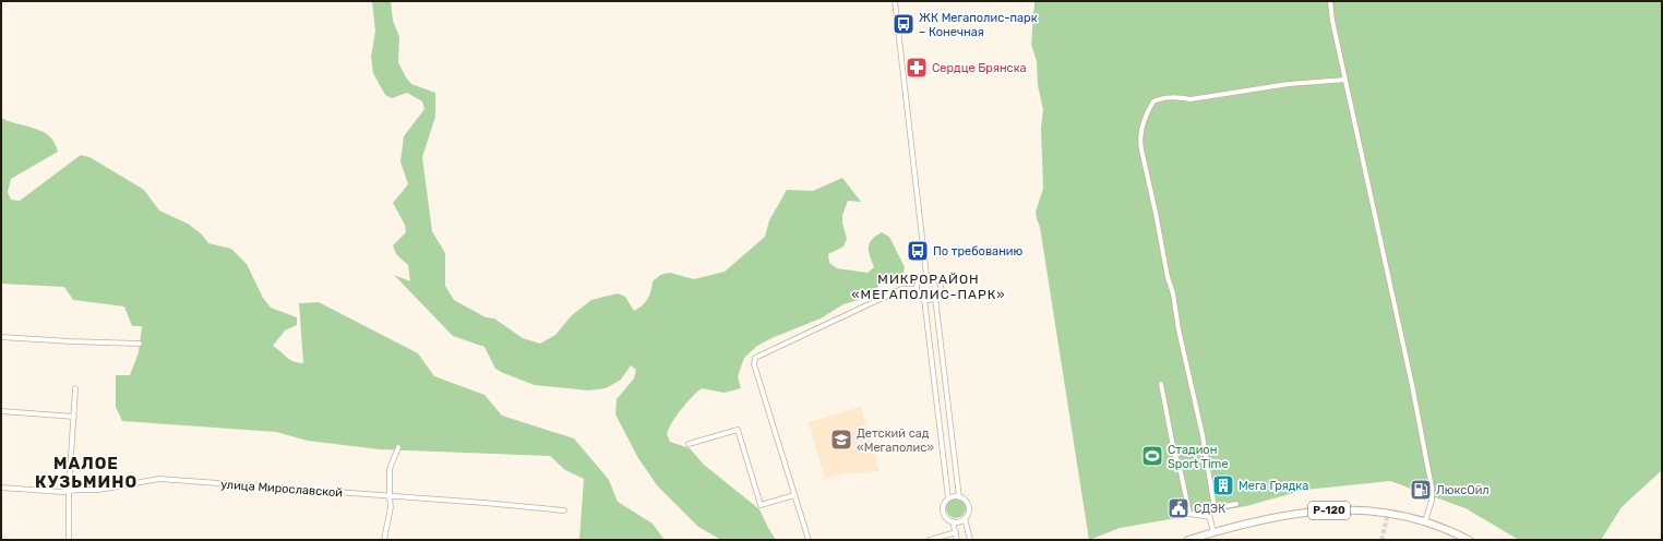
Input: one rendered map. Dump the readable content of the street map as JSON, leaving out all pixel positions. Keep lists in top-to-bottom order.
{
  "streets": {
    "main road": ["Р-120"],
    "street": ["улица Мирославской"]
  },
  "districts": ["МИКРОРАЙОН «МЕГАПОЛИС-ПАРК»", "МАЛОЕ КУЗЬМИНО"],
  "places": {
    "bus stop": ["ЖК Мегаполис-парк – Конечная", "По требованию"],
    "pharmacy": ["Сердце Брянска"],
    "school or university": ["Детский сад «Мегаполис»"],
    "sports": ["Стадион Sport Time"],
    "building": ["Мега Грядка"],
    "fuel station": ["ЛюксОйл"],
    "public building": ["СДЭК"]
  }
}
